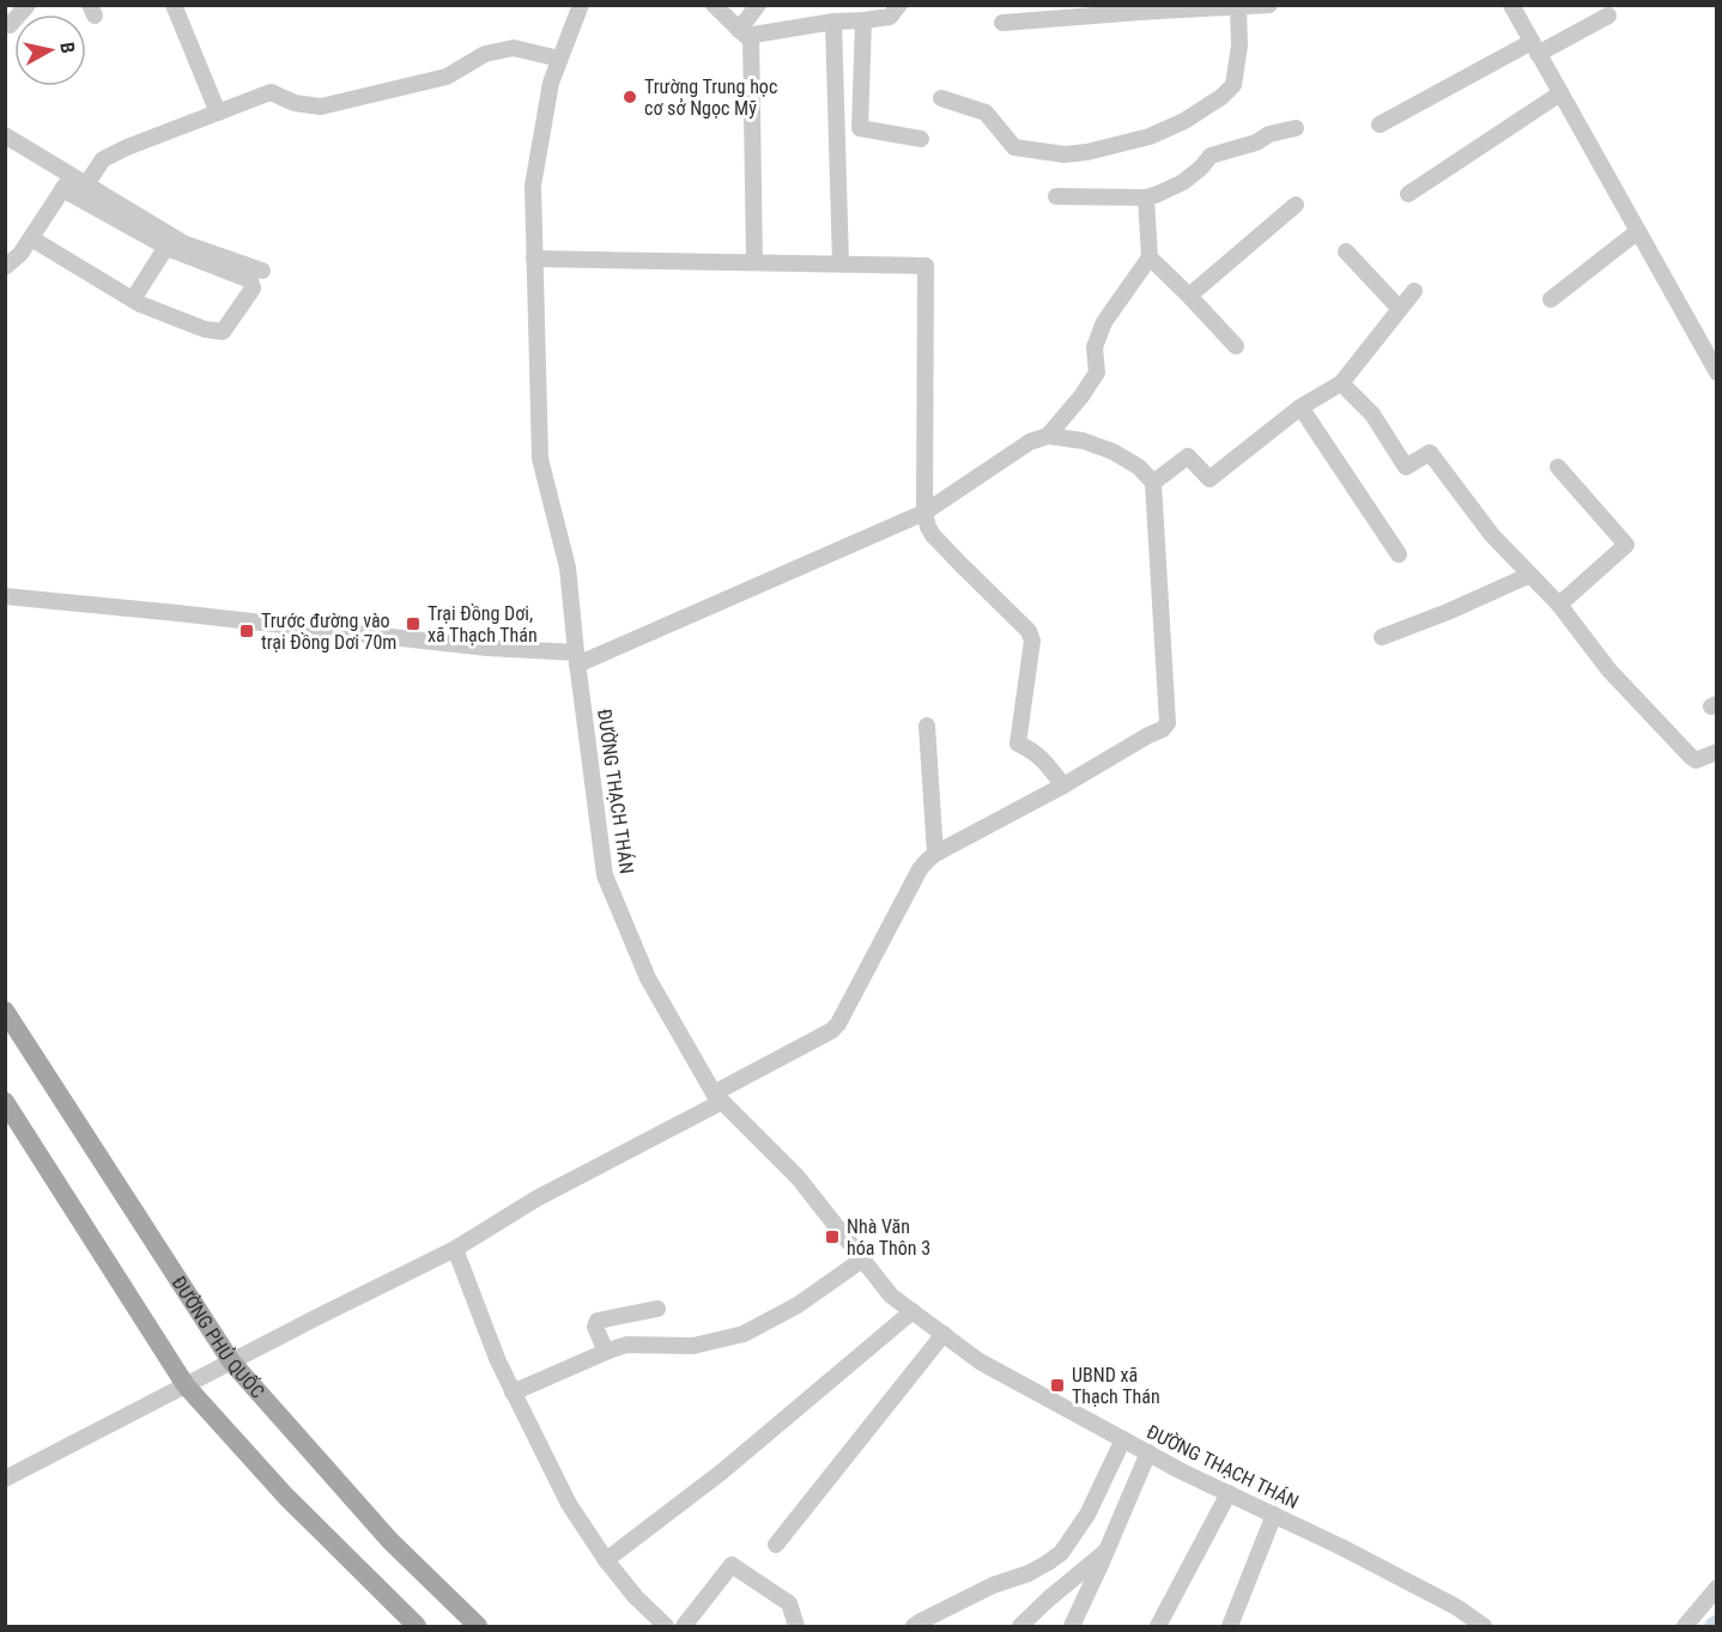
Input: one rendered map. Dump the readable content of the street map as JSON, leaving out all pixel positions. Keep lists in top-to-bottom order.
{
  "streets": {
    "main road": ["ĐƯỜNG PHỦ QUỐC"],
    "street": ["ĐƯỜNG THẠCH THÁN"]
  },
  "places": {
    "other": ["Trường Trung học cơ sở Ngọc Mỹ"],
    "transit": [
      "Trại Đồng Dơi, xã Thạch Thán",
      "Trước đường vào trại Đồng Dơi 70m",
      "Nhà Văn hóa Thôn 3",
      "UBND xã Thạch Thán"
    ]
  },
  "north": "right"
}
